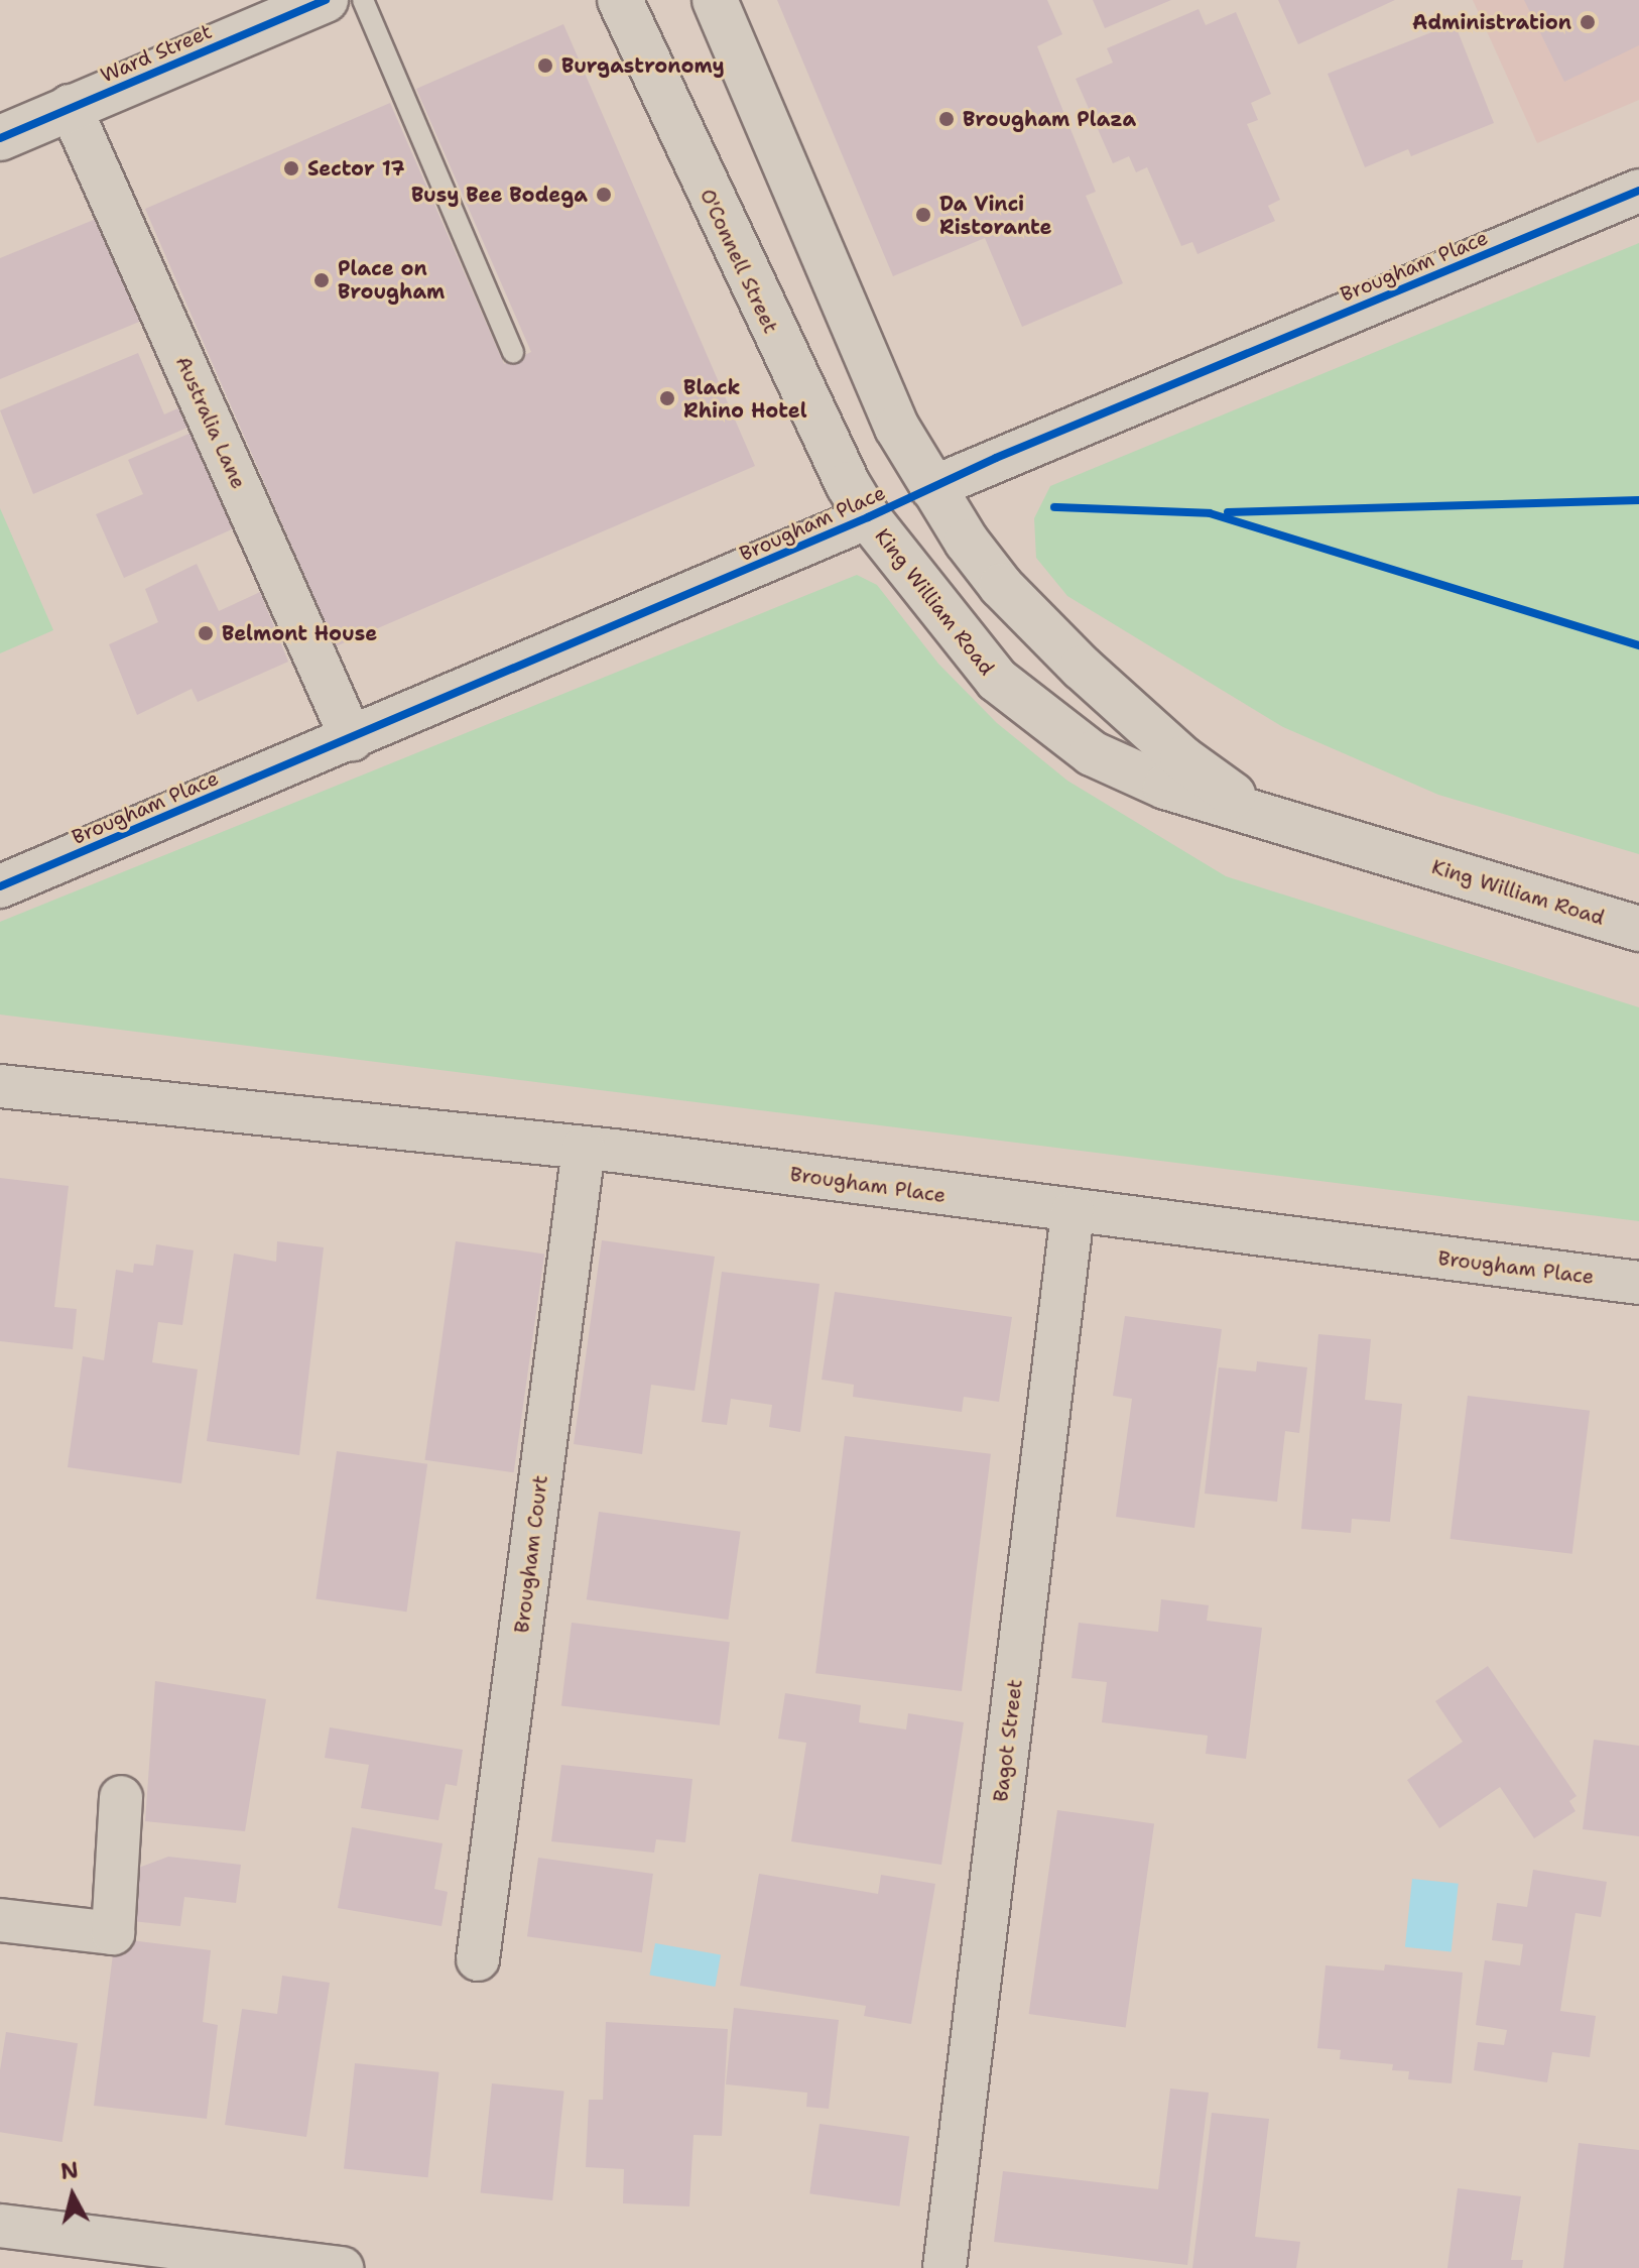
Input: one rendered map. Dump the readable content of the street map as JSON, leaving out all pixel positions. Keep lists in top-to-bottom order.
{
  "streets": {
    "main road": [
      "Ward Street",
      "O'Connell Street",
      "Brougham Place",
      "King William Road"
    ],
    "street": ["Australia Lane", "Brougham Court", "Bagot Street"]
  },
  "crossings": [
    ["Ward Street", "Australia Lane"],
    ["O'Connell Street", "Brougham Place"],
    ["O'Connell Street", "King William Road"],
    ["Brougham Place", "Australia Lane"],
    ["Brougham Place", "King William Road"],
    ["Brougham Place", "Brougham Court"],
    ["Brougham Place", "Bagot Street"]
  ],
  "places": [
    "Administration",
    "Burgastronomy",
    "Brougham Plaza",
    "Sector 17",
    "Busy Bee Bodega",
    "Da Vinci Ristorante",
    "Place on Brougham",
    "Black Rhino Hotel",
    "Belmont House"
  ],
  "north": "top"
}
